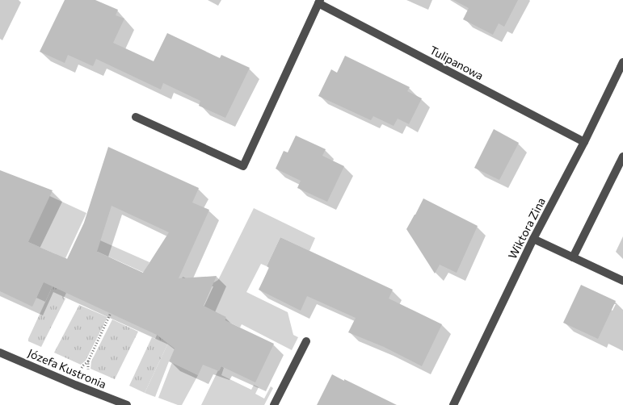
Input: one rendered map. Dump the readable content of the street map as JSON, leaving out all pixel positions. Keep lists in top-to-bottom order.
{
  "streets": {
    "street": ["Tulipanowa", "Wiktora Zina", "Józefa Kustronia"]
  },
  "crossings": [
    ["Tulipanowa", "Wiktora Zina"]
  ]
}
